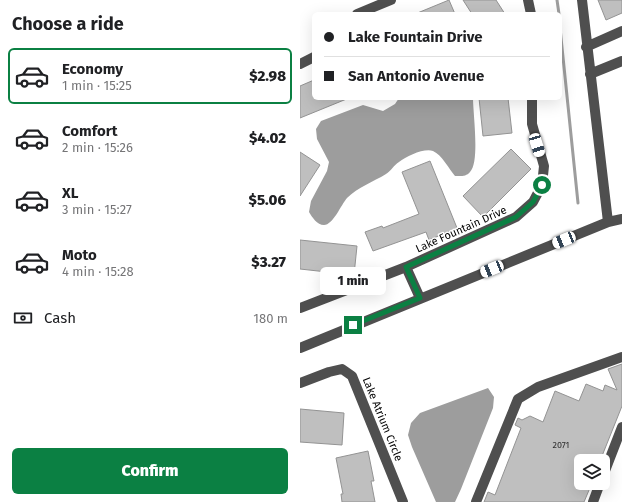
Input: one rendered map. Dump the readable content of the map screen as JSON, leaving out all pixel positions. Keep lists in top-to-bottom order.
{
  "streets": {
    "street": ["Lake Fountain Drive", "Lake Atrium Circle"]
  },
  "house_numbers": ["2071"],
  "page": {
    "heading": "Choose a ride",
    "banner": ["Lake Fountain Drive", "San Antonio Avenue"],
    "list": [
      {
        "name": "Economy",
        "note": "1 min · 15:25",
        "value": "$2.98"
      },
      {
        "name": "Comfort",
        "note": "2 min · 15:26",
        "value": "$4.02"
      },
      {
        "name": "XL",
        "note": "3 min · 15:27",
        "value": "$5.06"
      },
      {
        "name": "Moto",
        "note": "4 min · 15:28",
        "value": "$3.27"
      }
    ],
    "bubble": "1 min",
    "pay": ["Cash", "180 m"],
    "buttons": "Confirm"
  }
}
